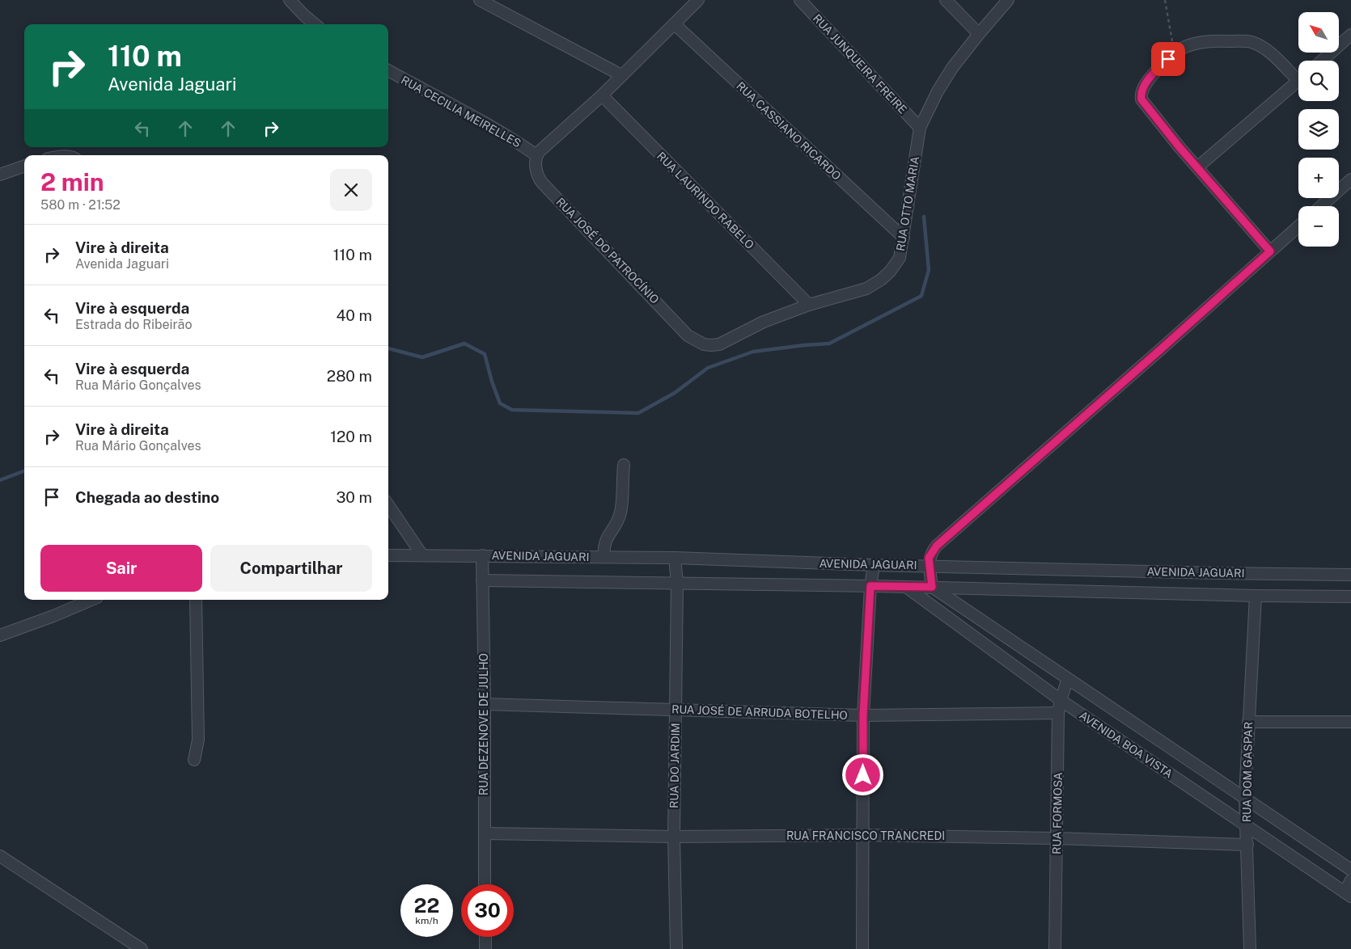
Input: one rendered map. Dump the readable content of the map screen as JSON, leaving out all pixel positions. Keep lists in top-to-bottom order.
{
  "streets": {
    "street": [
      "RUA JUNQUEIRA FREIRE",
      "RUA CECILIA MEIRELLES",
      "RUA CASSIANO RICARDO",
      "RUA LAURINDO RABELO",
      "RUA OTTO MARIA",
      "RUA JOSÉ DO PATROCÍNIO",
      "AVENIDA JAGUARI",
      "RUA JOSÉ DE ARRUDA BOTELHO",
      "RUA DEZENOVE DE JULHO",
      "AVENIDA BOA VISTA",
      "RUA DO JARDIM",
      "RUA DOM GASPAR",
      "RUA FORMOSA",
      "RUA FRANCISCO TRANCREDI"
    ]
  },
  "crossings": [
    ["RUA JUNQUEIRA FREIRE", "RUA OTTO MARIA"],
    ["RUA CECILIA MEIRELLES", "RUA JOSÉ DO PATROCÍNIO"],
    ["RUA CASSIANO RICARDO", "RUA OTTO MARIA"],
    ["RUA LAURINDO RABELO", "RUA OTTO MARIA"],
    ["RUA OTTO MARIA", "RUA JOSÉ DO PATROCÍNIO"],
    ["AVENIDA JAGUARI", "RUA DEZENOVE DE JULHO"],
    ["AVENIDA JAGUARI", "AVENIDA BOA VISTA"],
    ["AVENIDA JAGUARI", "RUA DO JARDIM"],
    ["AVENIDA JAGUARI", "RUA DOM GASPAR"],
    ["RUA JOSÉ DE ARRUDA BOTELHO", "RUA DEZENOVE DE JULHO"],
    ["RUA JOSÉ DE ARRUDA BOTELHO", "RUA DO JARDIM"],
    ["RUA JOSÉ DE ARRUDA BOTELHO", "RUA FORMOSA"],
    ["RUA DEZENOVE DE JULHO", "RUA FRANCISCO TRANCREDI"],
    ["AVENIDA BOA VISTA", "RUA DOM GASPAR"],
    ["AVENIDA BOA VISTA", "RUA FORMOSA"],
    ["RUA DO JARDIM", "RUA FRANCISCO TRANCREDI"],
    ["RUA DOM GASPAR", "RUA FRANCISCO TRANCREDI"],
    ["RUA FORMOSA", "RUA FRANCISCO TRANCREDI"]
  ],
  "north": "top left",
  "page": {
    "map_buttons": ["+", "−"],
    "turn": ["110 m", "Avenida Jaguari"],
    "heading": ["2 min", "580 m · 21:52"],
    "list": [
      {
        "name": "Vire à direita",
        "note": "Avenida Jaguari",
        "value": "110 m"
      },
      {
        "name": "Vire à esquerda",
        "note": "Estrada do Ribeirão",
        "value": "40 m"
      },
      {
        "name": "Vire à esquerda",
        "note": "Rua Mário Gonçalves",
        "value": "280 m"
      },
      {
        "name": "Vire à direita",
        "note": "Rua Mário Gonçalves",
        "value": "120 m"
      },
      {
        "name": "Chegada ao destino",
        "value": "30 m"
      }
    ],
    "buttons": ["Sair", "Compartilhar"],
    "speed": "22 km/h",
    "limit": "30"
  }
}
